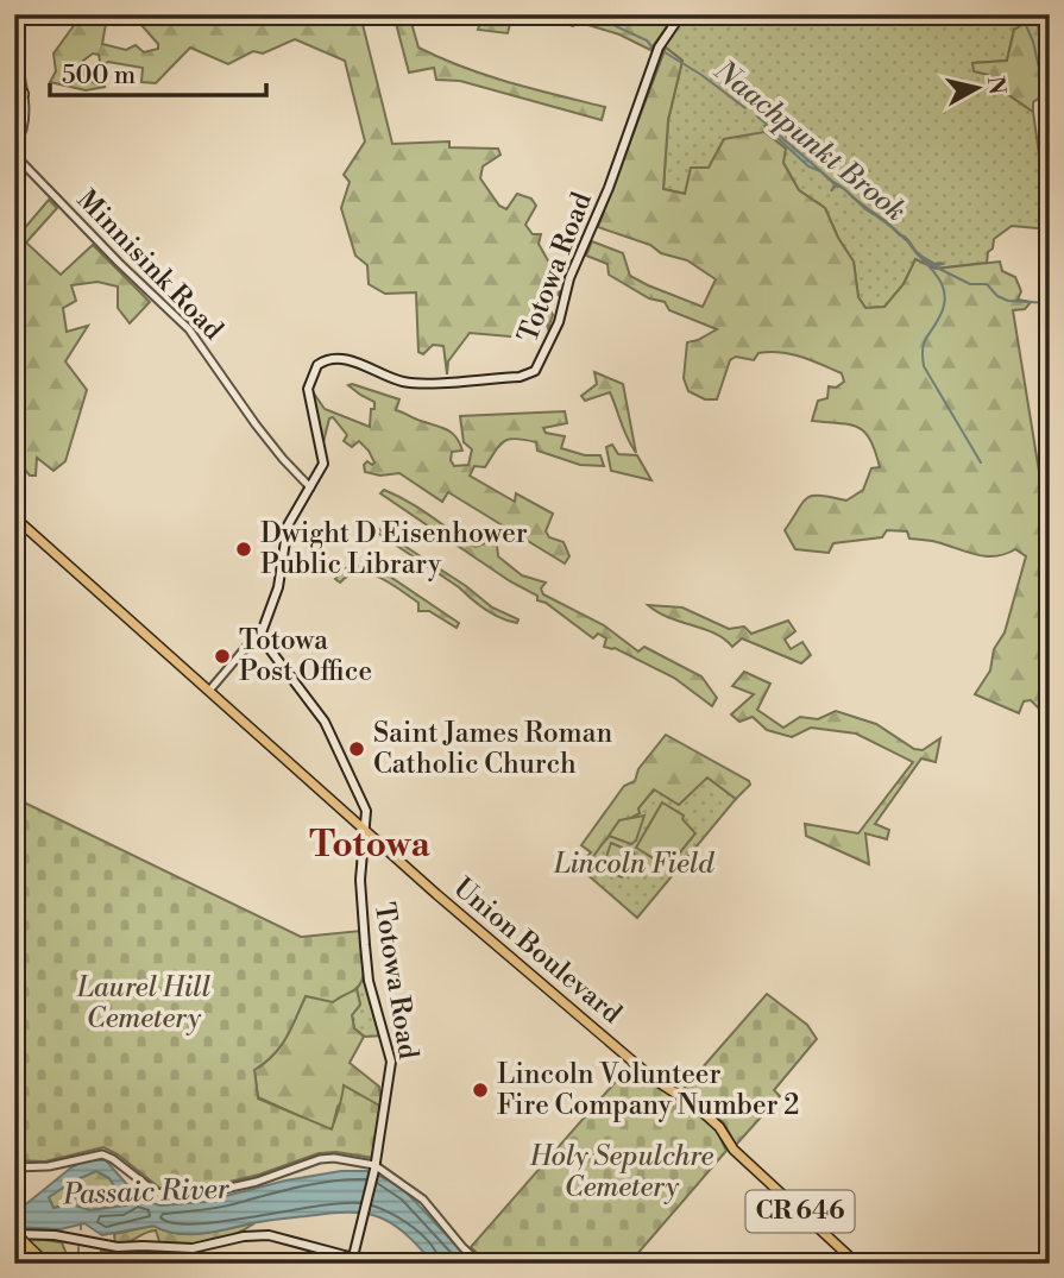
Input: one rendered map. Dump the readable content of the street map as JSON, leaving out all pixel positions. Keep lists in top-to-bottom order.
{
  "streets": {
    "main road": ["Totowa Road", "Union Boulevard", "CR 646"],
    "street": ["Minnisink Road"]
  },
  "crossings": [
    ["Minnisink Road", "Totowa Road"],
    ["Totowa Road", "Union Boulevard"]
  ],
  "districts": ["Totowa"],
  "water": ["Naachpunkt Brook", "Passaic River"],
  "parks": ["Lincoln Field", "Laurel Hill Cemetery", "Holy Sepulchre Cemetery"],
  "places": [
    "Dwight D Eisenhower Public Library",
    "Totowa Post Office",
    "Saint James Roman Catholic Church",
    "Lincoln Volunteer Fire Company Number 2"
  ],
  "scale_bar": "500 m",
  "north": "right"
}
